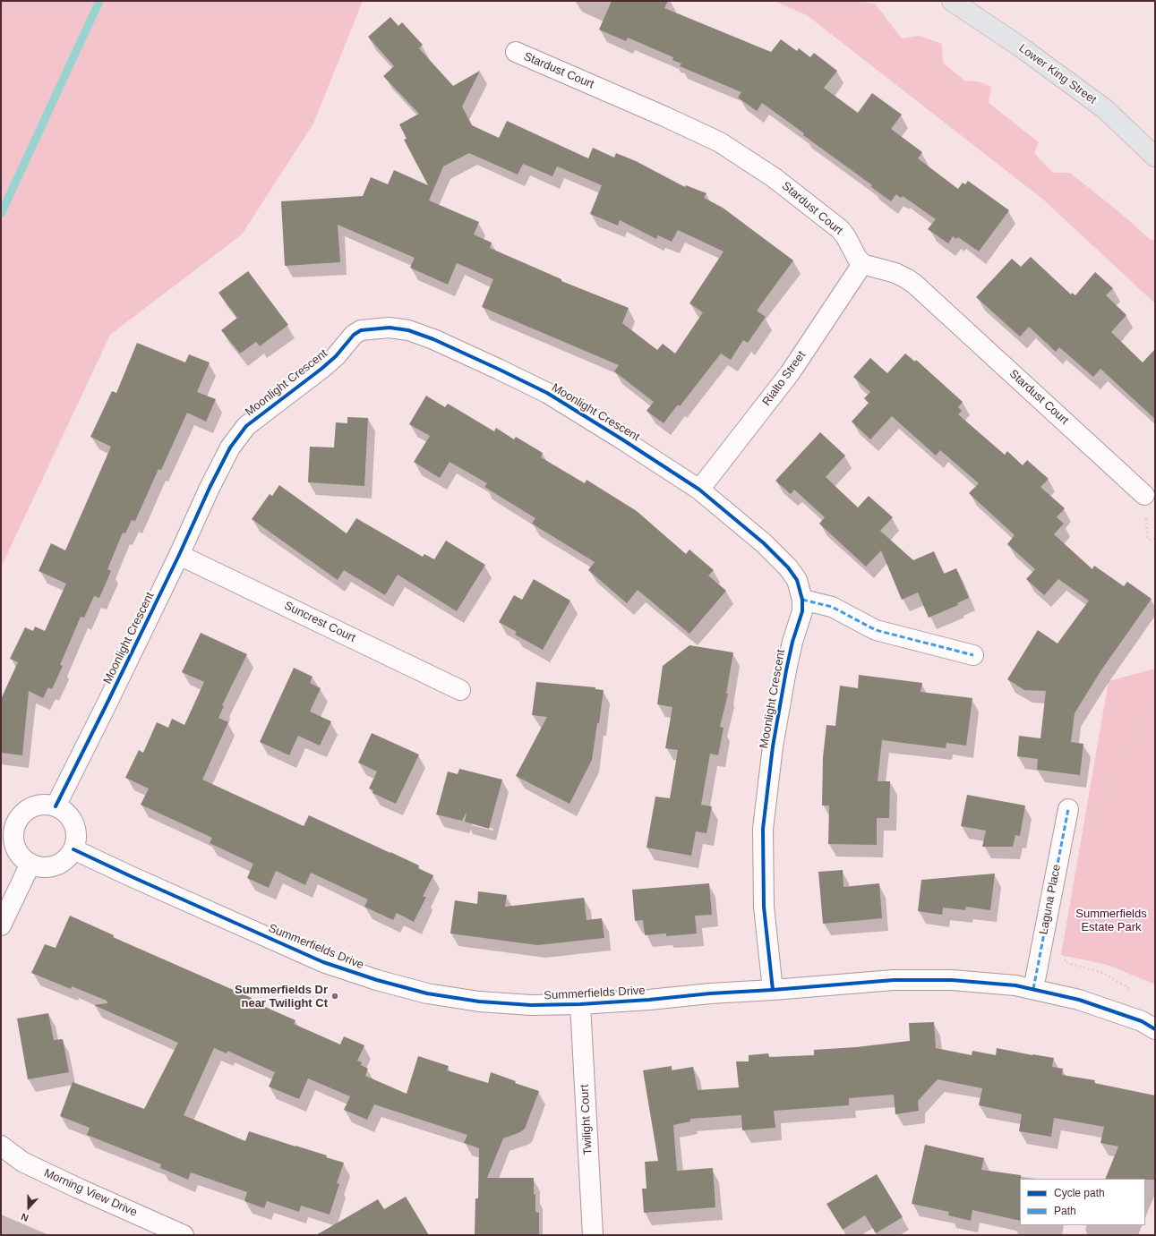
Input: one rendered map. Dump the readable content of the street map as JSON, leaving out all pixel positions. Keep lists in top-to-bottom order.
{
  "streets": {
    "main road": ["Lower King Street"],
    "street": [
      "Stardust Court",
      "Rialto Street",
      "Moonlight Crescent",
      "Suncrest Court",
      "Laguna Place",
      "Summerfields Drive",
      "Twilight Court",
      "Morning View Drive"
    ]
  },
  "crossings": [
    ["Stardust Court", "Rialto Street"],
    ["Rialto Street", "Moonlight Crescent"],
    ["Moonlight Crescent", "Suncrest Court"],
    ["Moonlight Crescent", "Summerfields Drive"],
    ["Laguna Place", "Summerfields Drive"],
    ["Summerfields Drive", "Twilight Court"]
  ],
  "parks": ["Summerfields Estate Park"],
  "places": ["Summerfields Dr near Twilight Ct"],
  "legend": ["Cycle path", "Path"],
  "north": "bottom"
}
